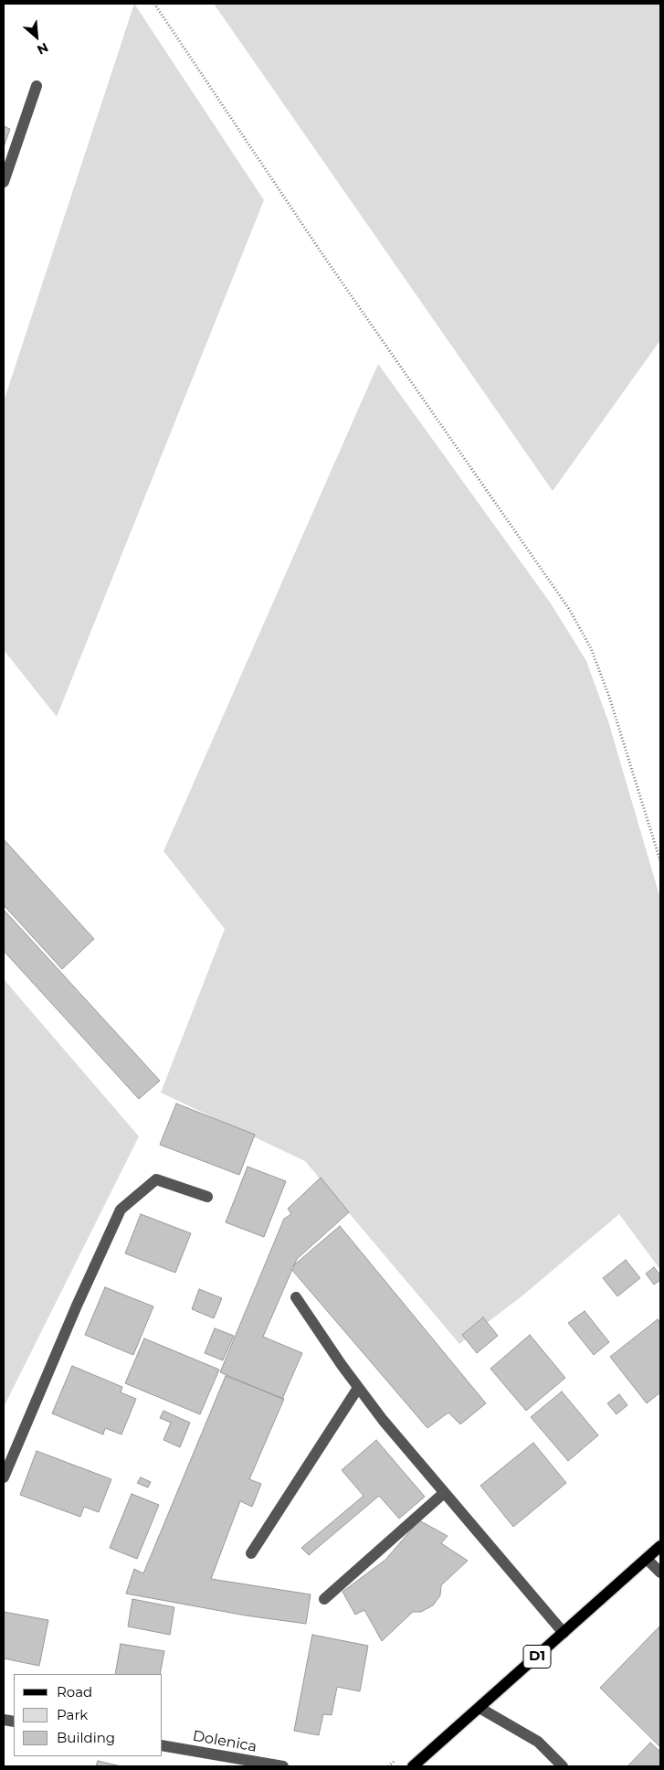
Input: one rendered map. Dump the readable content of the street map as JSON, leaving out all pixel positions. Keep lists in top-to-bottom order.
{
  "streets": {
    "main road": ["D1"],
    "street": ["Dolenica"]
  },
  "legend": ["Road", "Park", "Building"],
  "north": "bottom right"
}
